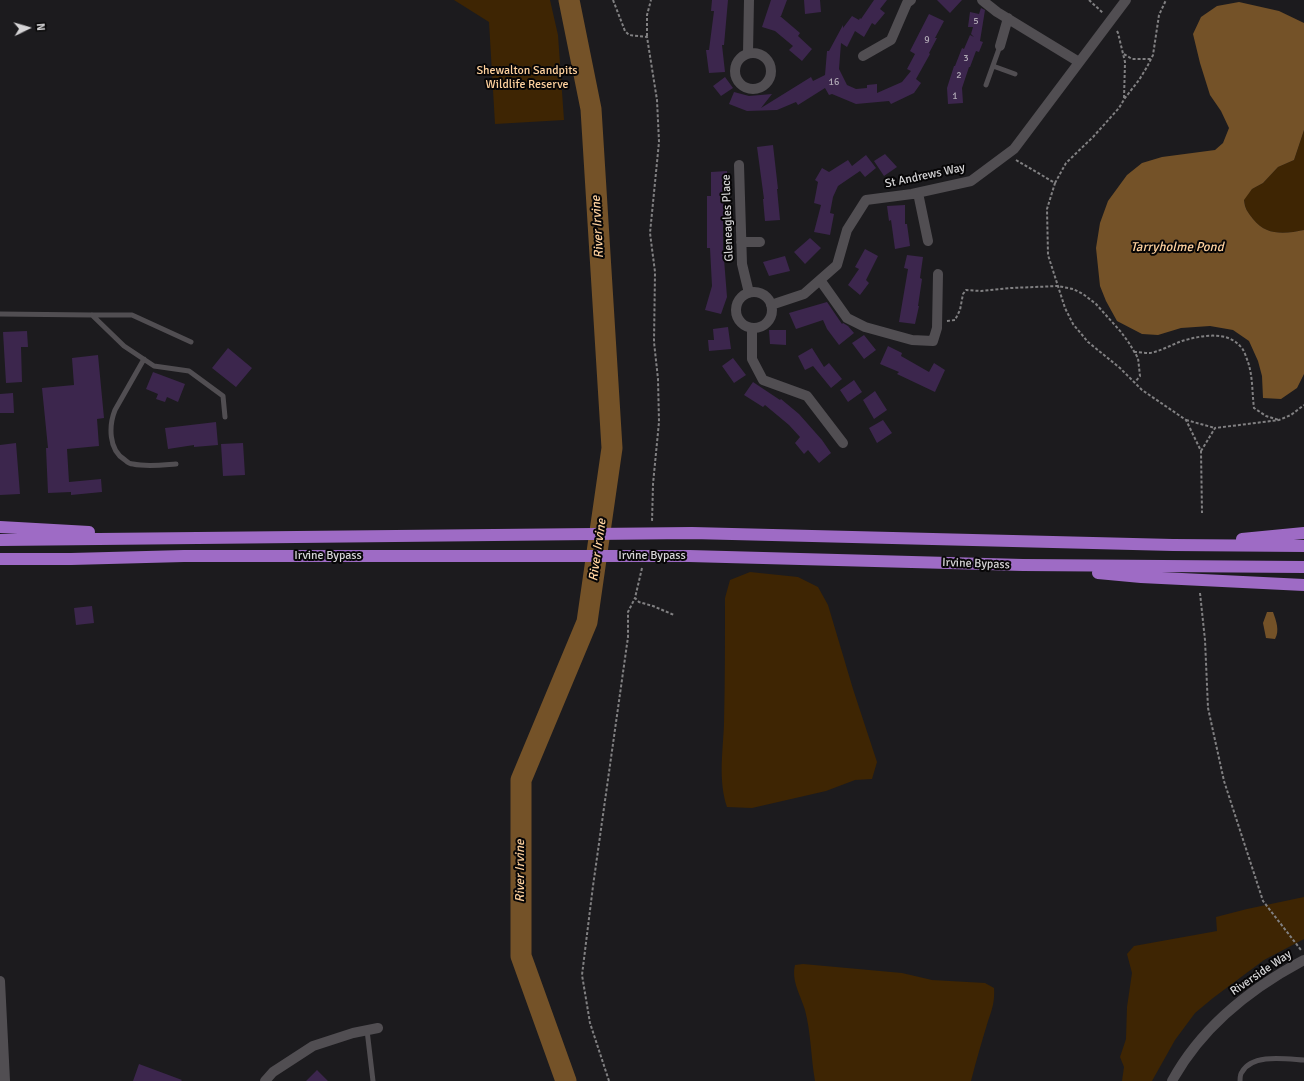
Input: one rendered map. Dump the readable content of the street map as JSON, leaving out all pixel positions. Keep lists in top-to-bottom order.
{
  "streets": {
    "highway": ["Irvine Bypass"],
    "street": ["St Andrews Way", "Gleneagles Place", "Riverside Way"]
  },
  "crossings": [
    ["St Andrews Way", "Gleneagles Place"]
  ],
  "water": ["River Irvine", "Tarryholme Pond"],
  "parks": ["Shewalton Sandpits Wildlife Reserve"],
  "house_numbers": [
    "5",
    "9",
    "3",
    "2",
    "16",
    "1"
  ],
  "north": "right"
}
